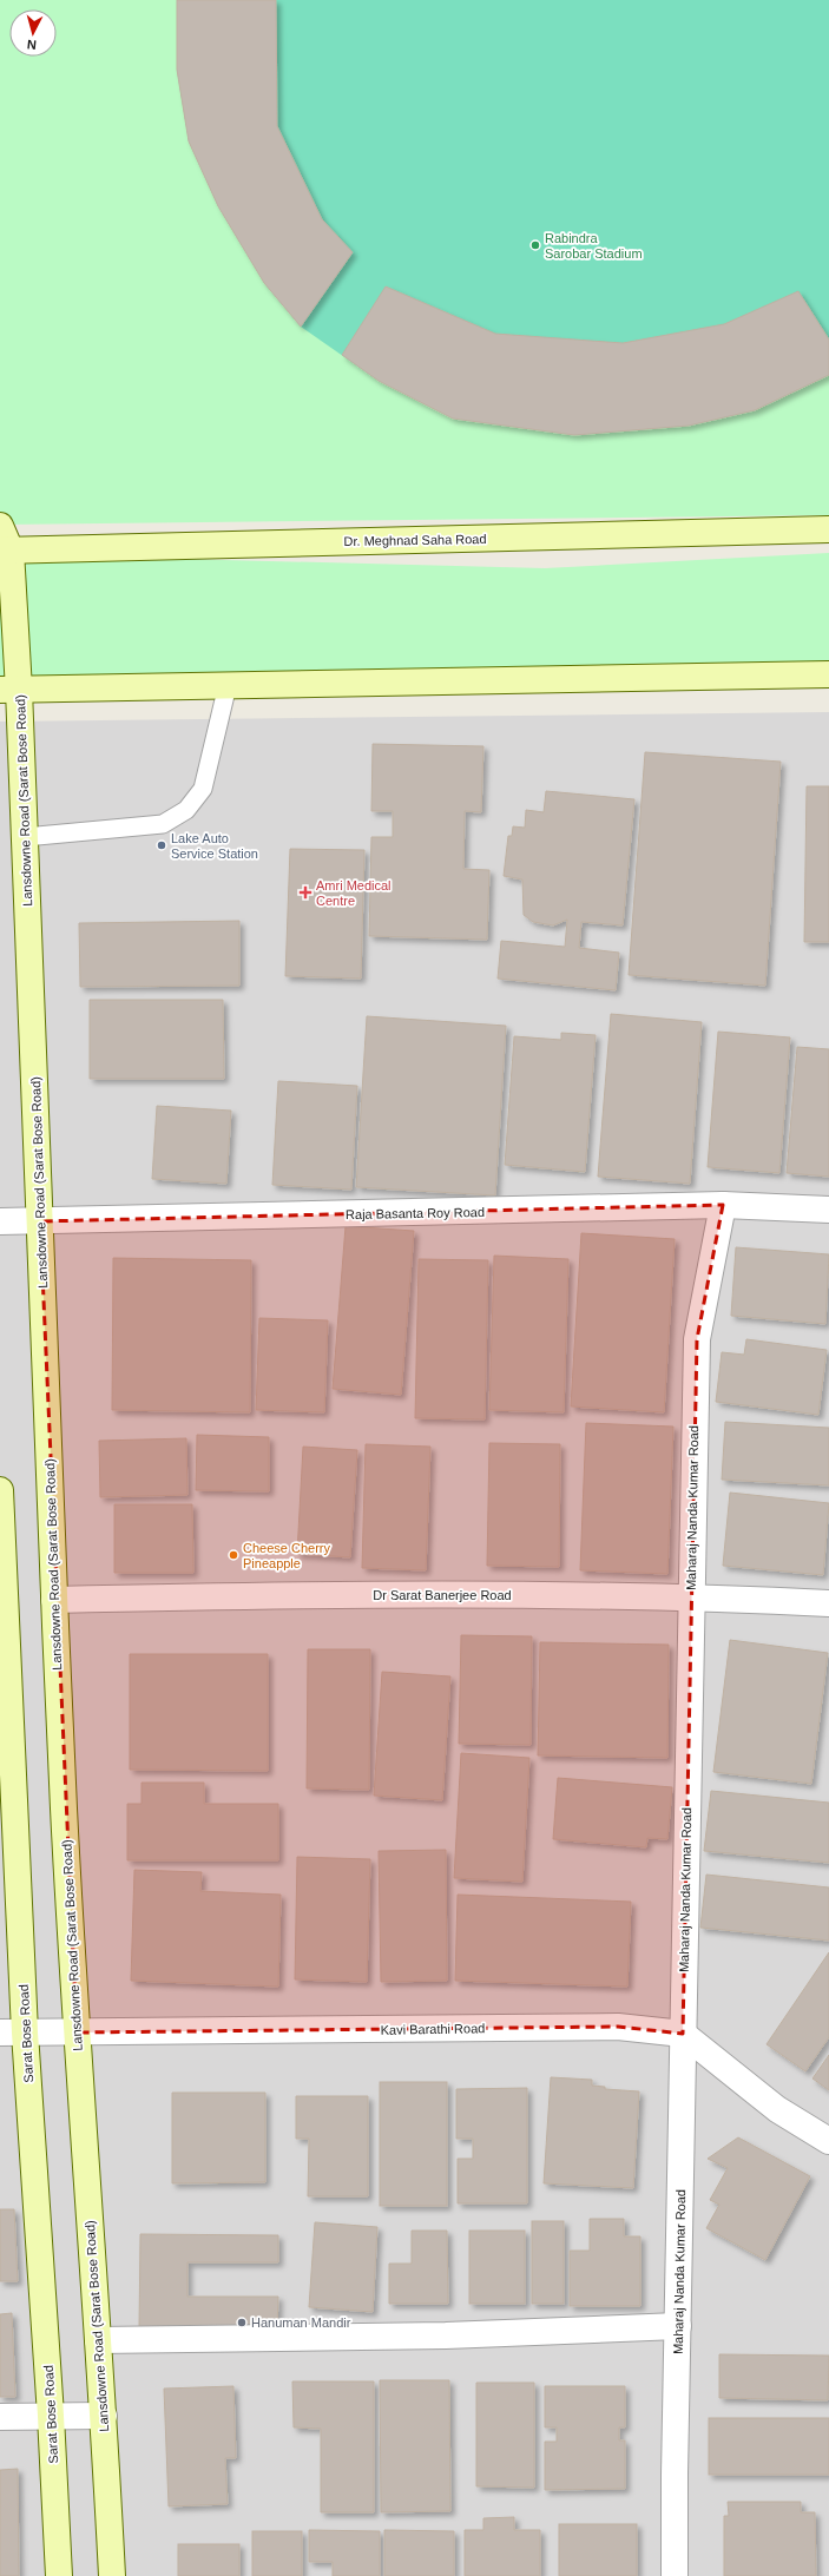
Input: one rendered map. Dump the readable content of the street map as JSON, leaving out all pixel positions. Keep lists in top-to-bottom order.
{
  "streets": {
    "main road": ["Dr. Meghnad Saha Road", "Lansdowne Road (Sarat Bose Road)", "Sarat Bose Road"],
    "street": [
      "Raja Basanta Roy Road",
      "Maharaj Nanda Kumar Road",
      "Dr Sarat Banerjee Road",
      "Kavi Barathi Road"
    ]
  },
  "crossings": [
    ["Dr. Meghnad Saha Road", "Lansdowne Road (Sarat Bose Road)"],
    ["Lansdowne Road (Sarat Bose Road)", "Raja Basanta Roy Road"],
    ["Lansdowne Road (Sarat Bose Road)", "Dr Sarat Banerjee Road"],
    ["Lansdowne Road (Sarat Bose Road)", "Kavi Barathi Road"],
    ["Raja Basanta Roy Road", "Maharaj Nanda Kumar Road"],
    ["Maharaj Nanda Kumar Road", "Dr Sarat Banerjee Road"],
    ["Maharaj Nanda Kumar Road", "Kavi Barathi Road"],
    ["Kavi Barathi Road", "Sarat Bose Road"]
  ],
  "places": {
    "other": [
      "Rabindra Sarobar Stadium",
      "Lake Auto Service Station",
      "Cheese Cherry Pineapple",
      "Hanuman Mandir"
    ],
    "health": ["Amri Medical Centre"]
  },
  "north": "bottom"
}
